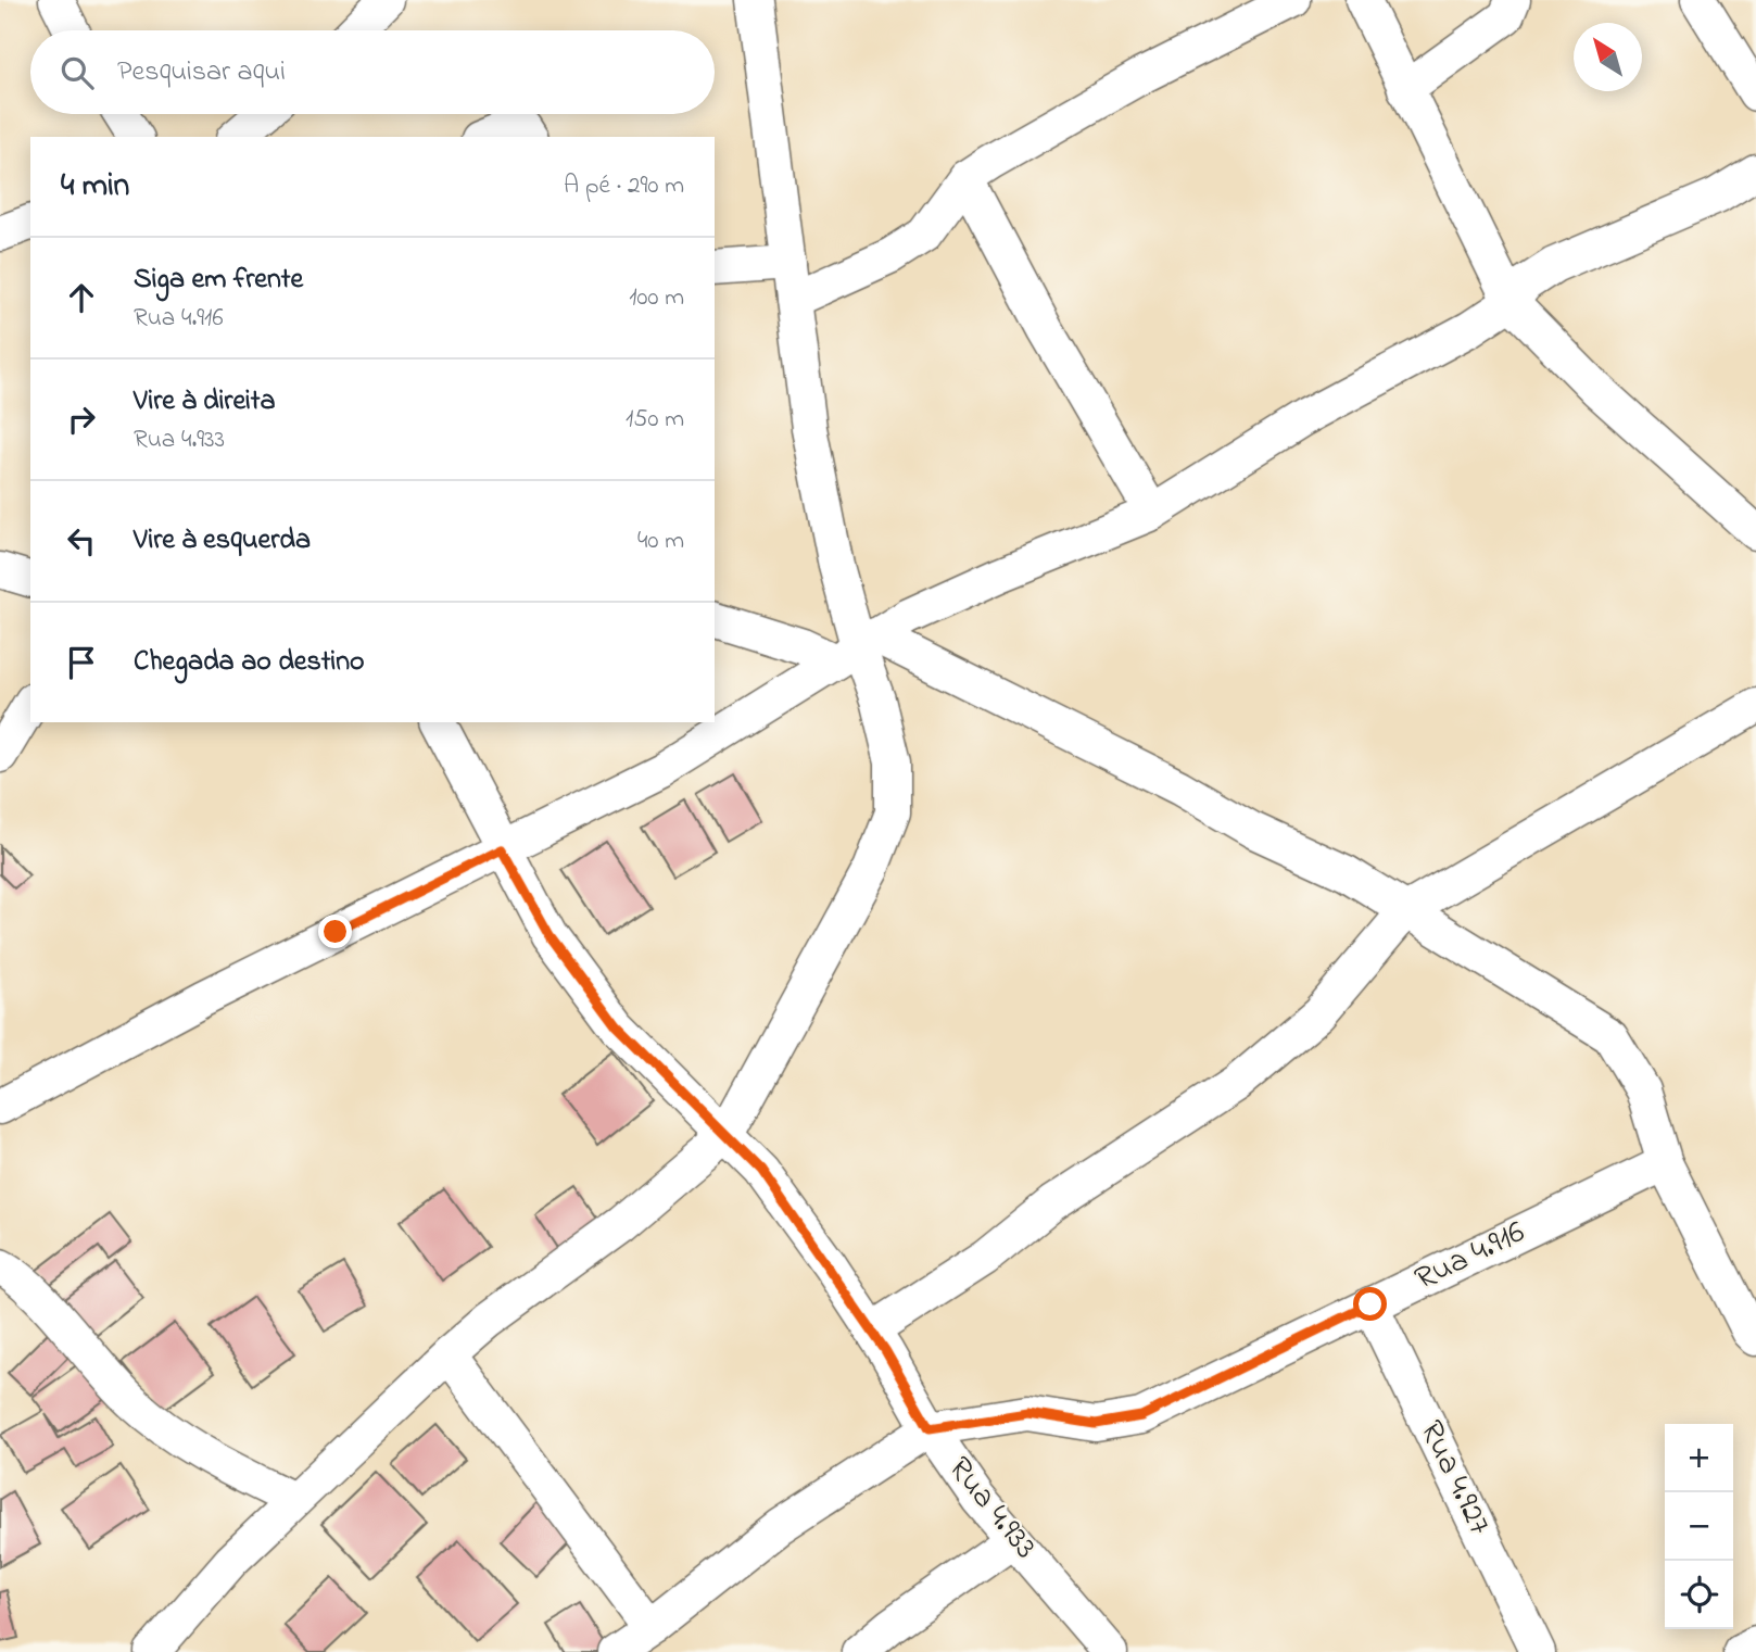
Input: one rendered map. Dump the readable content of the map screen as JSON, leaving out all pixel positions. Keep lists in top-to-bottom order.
{
  "streets": {
    "street": ["Rua 4.916", "Rua 4.927", "Rua 4.933"]
  },
  "crossings": [
    ["Rua 4.916", "Rua 4.927"],
    ["Rua 4.916", "Rua 4.933"]
  ],
  "north": "top left",
  "page": {
    "search": "Pesquisar aqui",
    "heading": ["4 min", "A pé · 290 m"],
    "list": [
      ["Siga em frente", "Rua 4.916", "100 m"],
      ["Vire à direita", "Rua 4.933", "150 m"],
      ["Vire à esquerda", "40 m"],
      "Chegada ao destino"
    ],
    "map_buttons": ["+", "−"]
  }
}
